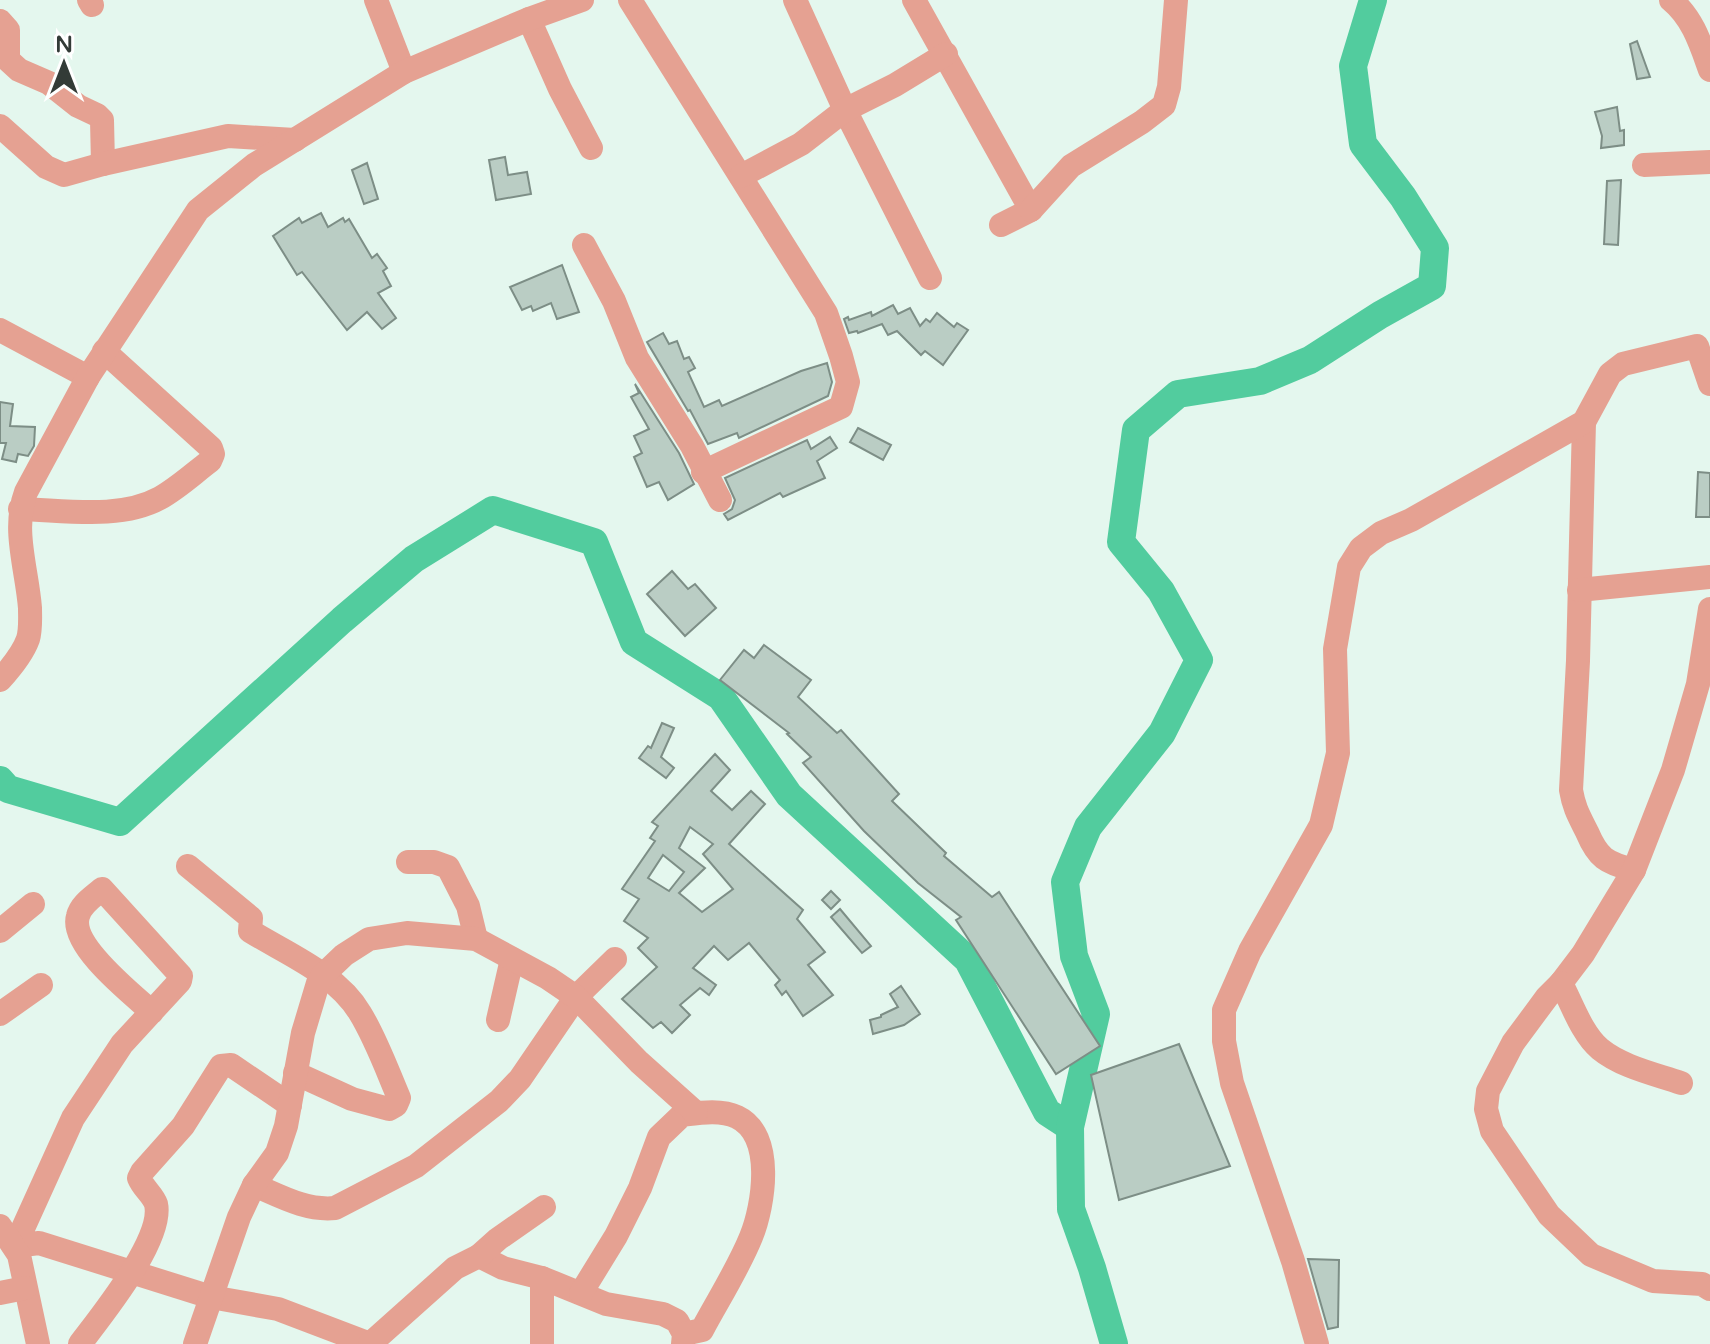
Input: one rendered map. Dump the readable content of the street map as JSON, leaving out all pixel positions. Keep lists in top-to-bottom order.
{
  "north": "top"
}
